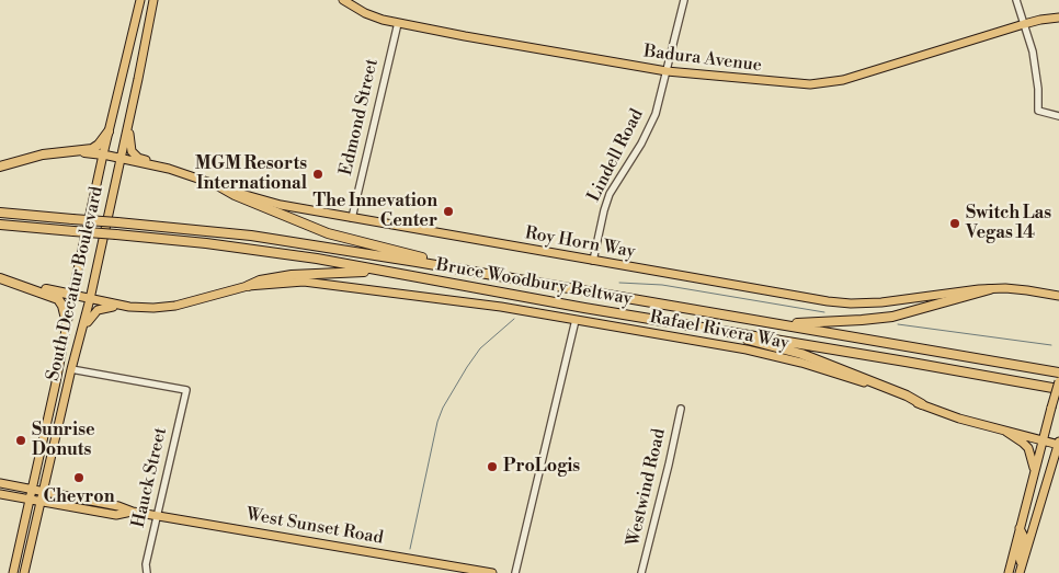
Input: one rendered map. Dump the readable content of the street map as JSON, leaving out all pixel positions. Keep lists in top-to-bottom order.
{
  "streets": {
    "highway": ["Bruce Woodbury Beltway"],
    "main road": [
      "Badura Avenue",
      "Roy Horn Way",
      "South Decatur Boulevard",
      "Rafael Rivera Way",
      "West Sunset Road"
    ],
    "street": [
      "Edmond Street",
      "Lindell Road",
      "Hauck Street",
      "Westwind Road"
    ]
  },
  "crossings": [
    ["Badura Avenue", "Edmond Street"],
    ["Badura Avenue", "Lindell Road"],
    ["Edmond Street", "Roy Horn Way"],
    ["Lindell Road", "Roy Horn Way"],
    ["Roy Horn Way", "South Decatur Boulevard"],
    ["South Decatur Boulevard", "Rafael Rivera Way"],
    ["South Decatur Boulevard", "Hauck Street"],
    ["South Decatur Boulevard", "West Sunset Road"],
    ["Hauck Street", "West Sunset Road"]
  ],
  "places": [
    "MGM Resorts International",
    "The Innevation Center",
    "Switch Las Vegas 14",
    "Sunrise Donuts",
    "ProLogis",
    "Chevron"
  ]
}
